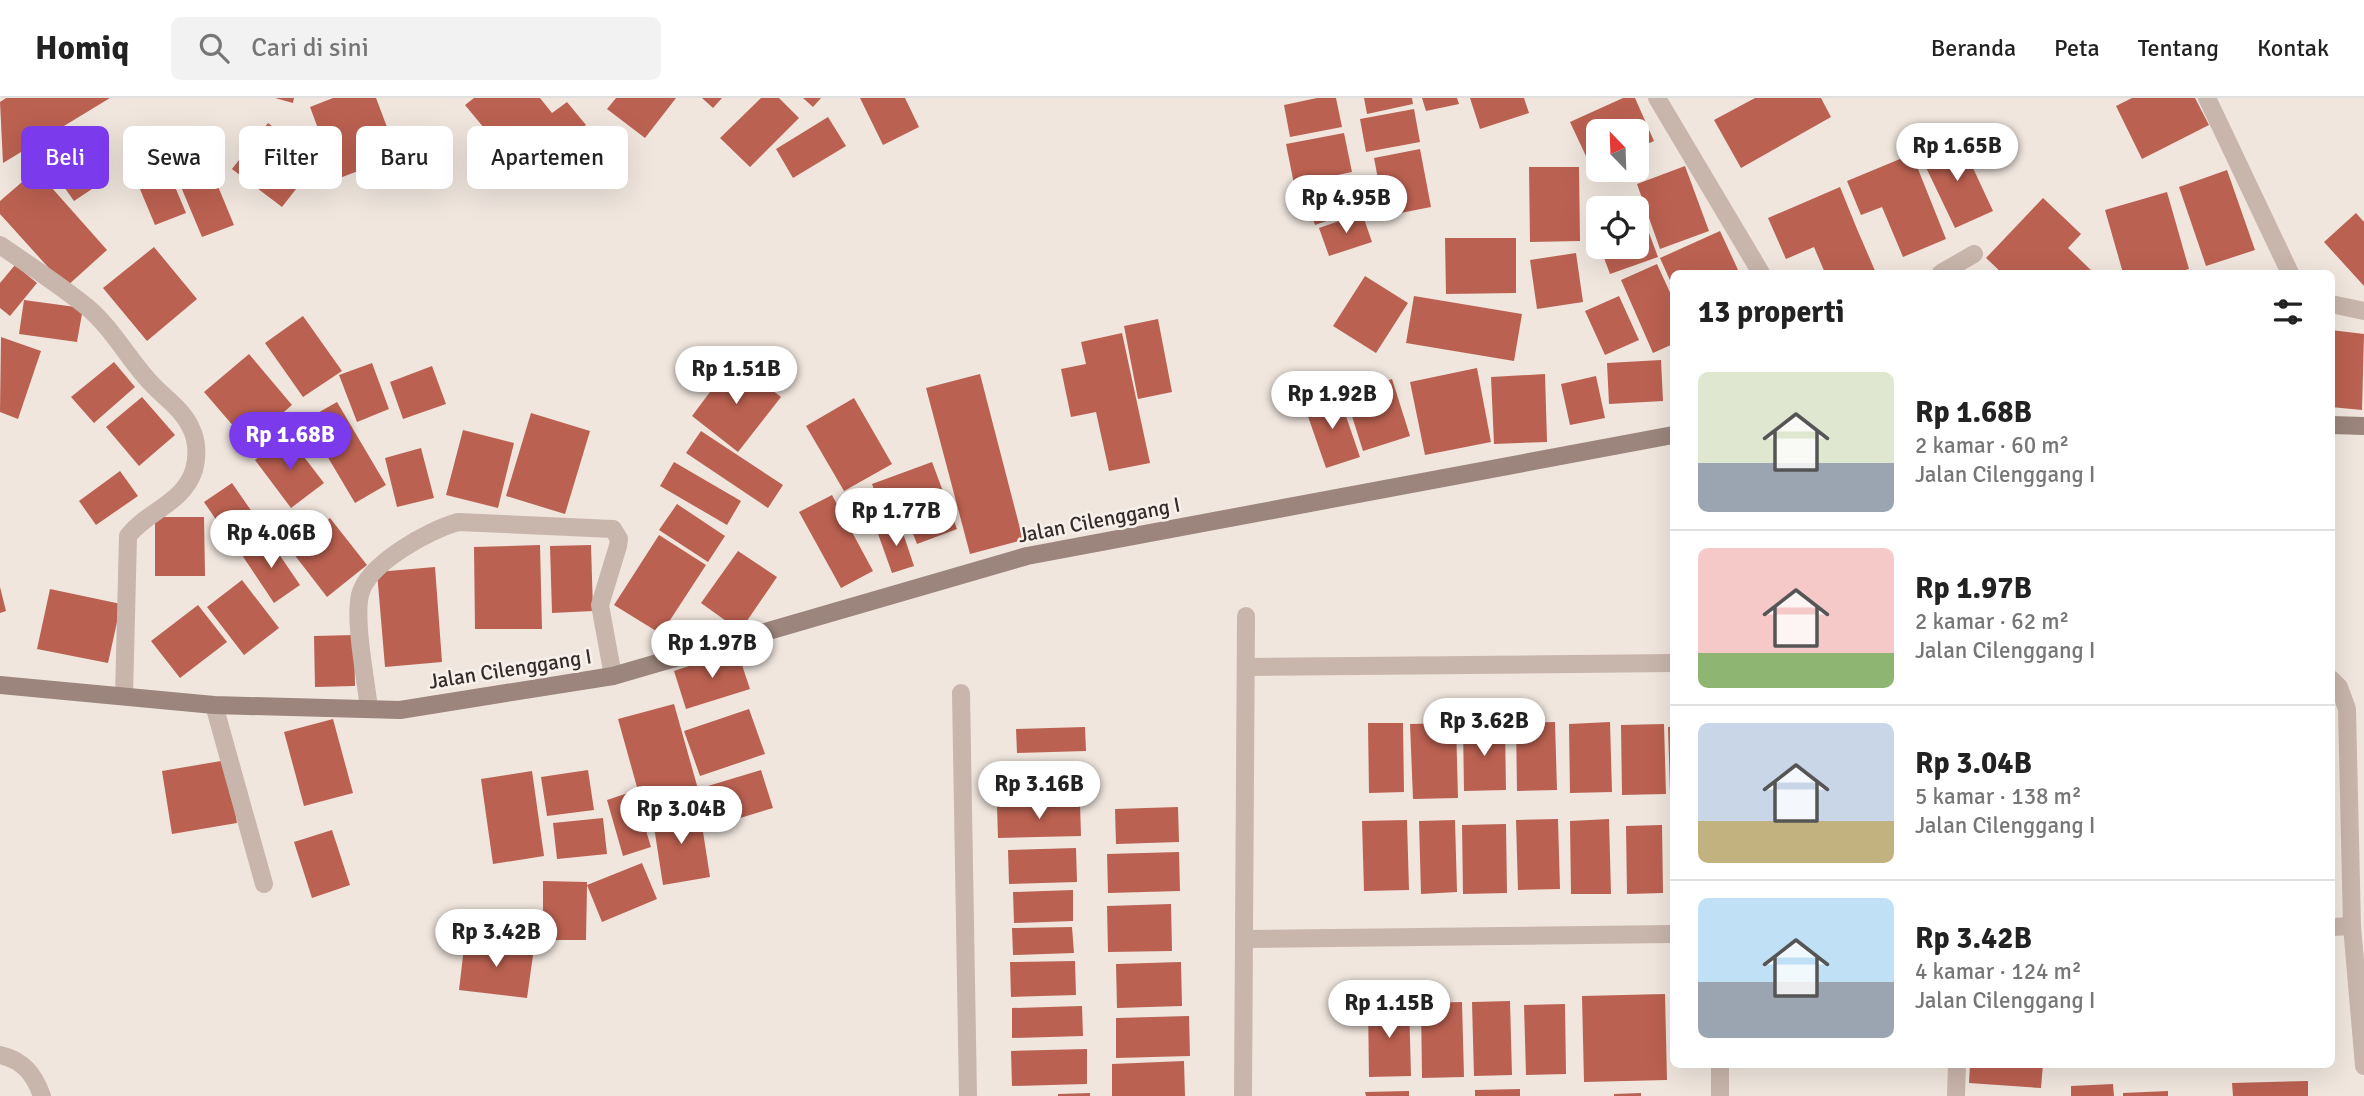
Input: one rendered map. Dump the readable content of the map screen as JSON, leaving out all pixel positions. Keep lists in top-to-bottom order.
{
  "streets": {
    "street": ["Jalan Cilenggang I"]
  },
  "north": "top left",
  "page": {
    "header": "Homiq",
    "search": "Cari di sini",
    "nav": [
      "Beranda",
      "Peta",
      "Tentang",
      "Kontak"
    ],
    "price": [
      "Rp 1.65B",
      "Rp 4.95B",
      "Rp 1.51B",
      "Rp 1.92B",
      "Rp 1.68B",
      "Rp 1.77B",
      "Rp 4.06B",
      "Rp 1.97B",
      "Rp 3.62B",
      "Rp 3.16B",
      "Rp 3.04B",
      "Rp 3.42B",
      "Rp 1.15B"
    ],
    "chip": [
      "Beli",
      "Sewa",
      "Filter",
      "Baru",
      "Apartemen"
    ],
    "heading": "13 properti",
    "list": [
      {
        "name": "Rp 1.68B",
        "note": "2 kamar · 60 m² · Jalan Cilenggang I"
      },
      {
        "name": "Rp 1.97B",
        "note": "2 kamar · 62 m² · Jalan Cilenggang I"
      },
      {
        "name": "Rp 3.04B",
        "note": "5 kamar · 138 m² · Jalan Cilenggang I"
      },
      {
        "name": "Rp 3.42B",
        "note": "4 kamar · 124 m² · Jalan Cilenggang I"
      }
    ]
  }
}
